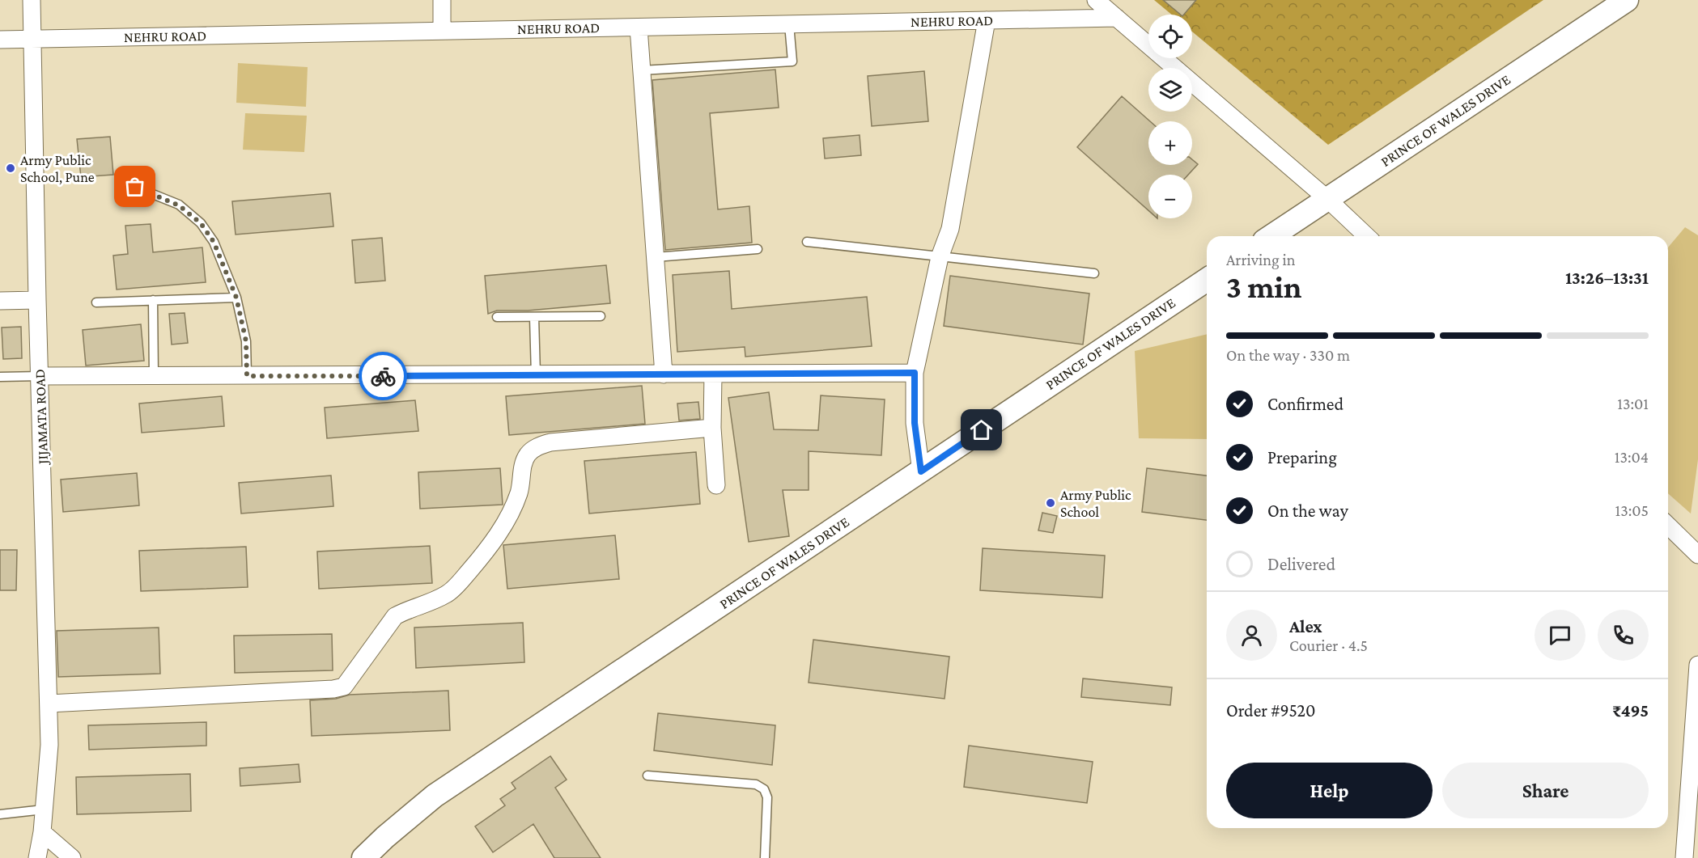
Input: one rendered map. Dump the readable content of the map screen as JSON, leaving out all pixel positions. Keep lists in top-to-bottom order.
{
  "streets": {
    "main road": ["PRINCE OF WALES DRIVE"],
    "street": ["NEHRU ROAD", "JIJAMATA ROAD"]
  },
  "crossings": [
    ["NEHRU ROAD", "JIJAMATA ROAD"]
  ],
  "places": ["Army Public School, Pune", "Army Public School"],
  "page": {
    "map_buttons": ["+", "−"],
    "heading": ["3 min", "Arriving in", "13:26–13:31"],
    "panel": [
      "Alex",
      "Courier · 4.5",
      "Order #9520",
      "₹495"
    ],
    "bar": "On the way · 330 m",
    "list": [
      ["Confirmed", "13:01"],
      ["Preparing", "13:04"],
      ["On the way", "13:05"],
      "Delivered"
    ],
    "buttons": ["Help", "Share"]
  }
}
